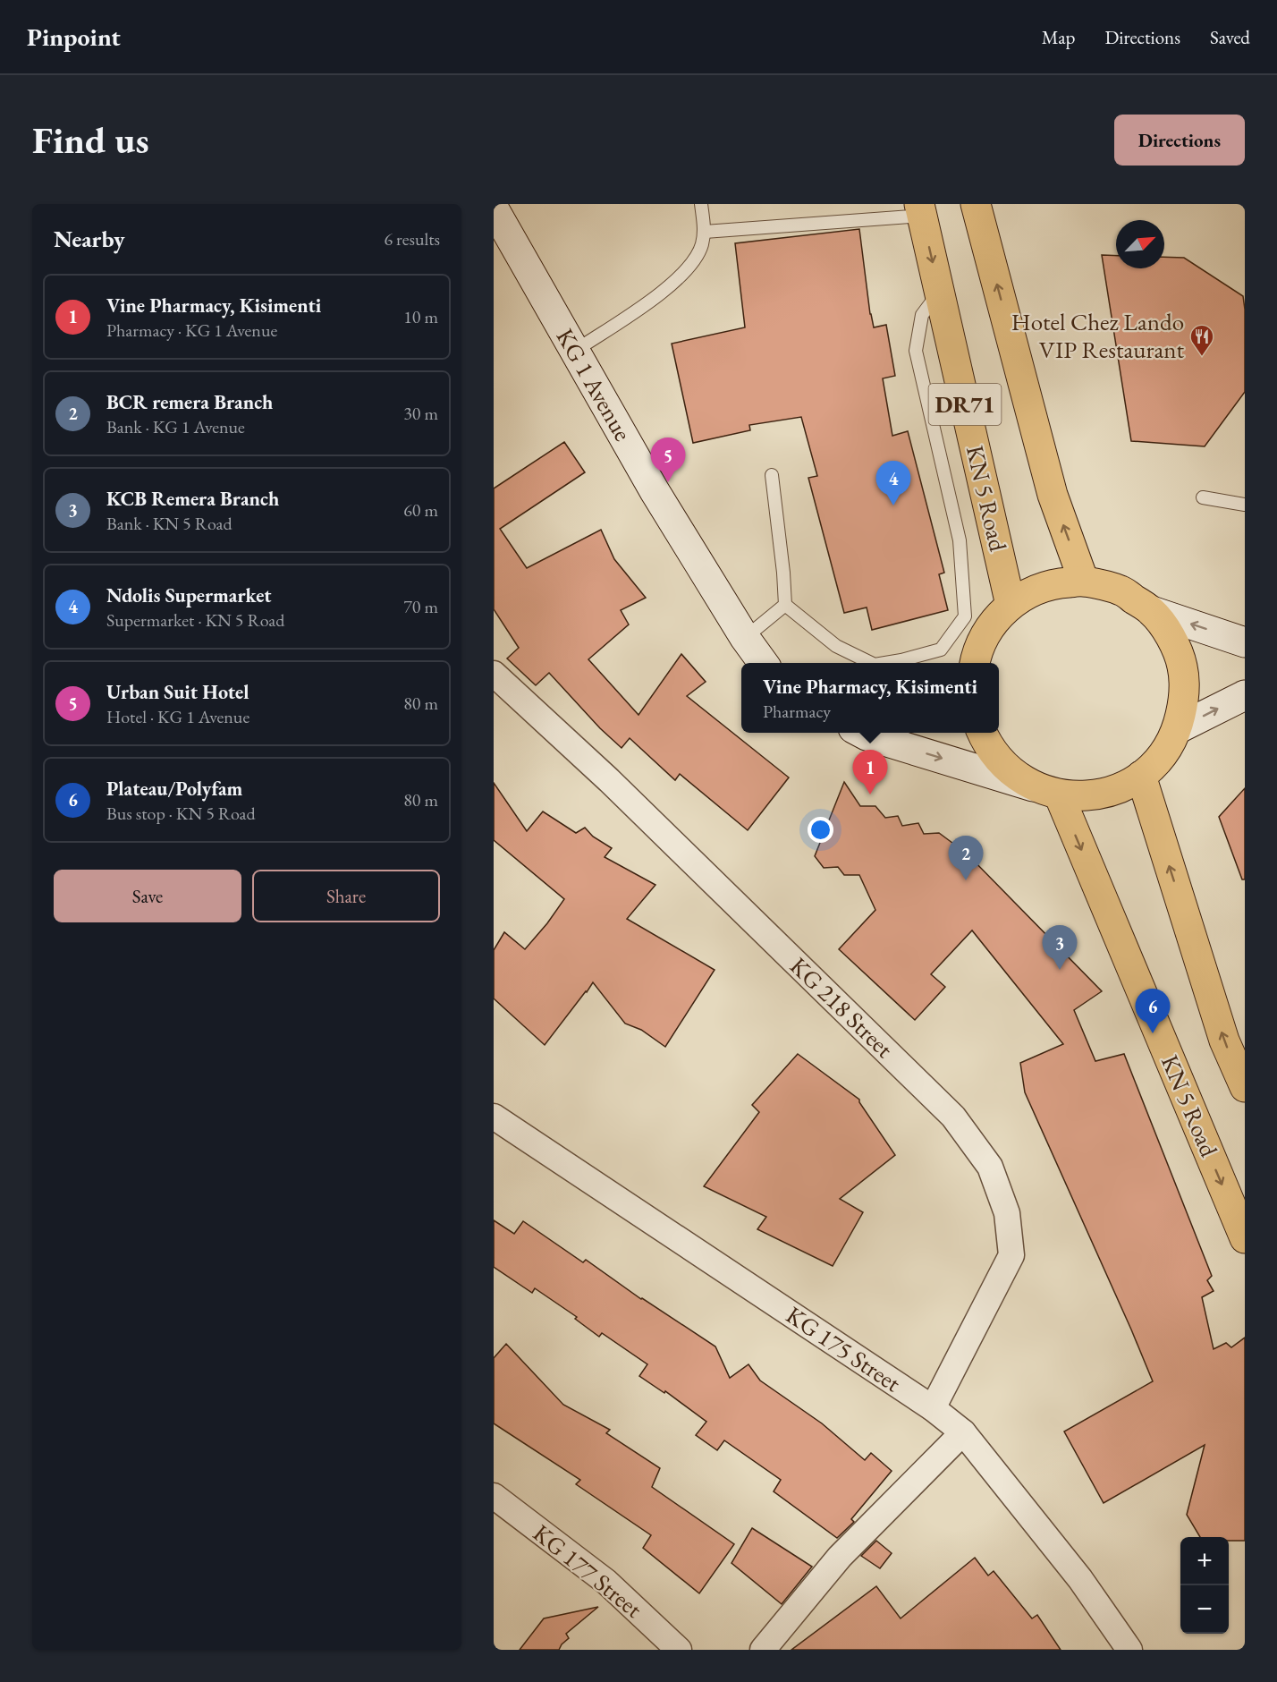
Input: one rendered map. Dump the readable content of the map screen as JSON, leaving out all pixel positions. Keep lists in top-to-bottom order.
{
  "streets": {
    "main road": ["DR71", "KN 5 Road"],
    "street": [
      "KG 1 Avenue",
      "KG 218 Street",
      "KG 175 Street",
      "KG 177 Street"
    ]
  },
  "crossings": [
    ["KG 218 Street", "KG 175 Street"]
  ],
  "places": {
    "restaurant": ["Hotel Chez Lando VIP Restaurant"]
  },
  "north": "top right",
  "page": {
    "header": "Pinpoint",
    "nav": ["Map", "Directions", "Saved"],
    "buttons": [
      "Directions",
      ["Save", "Share"]
    ],
    "title": "Find us",
    "heading": ["Nearby", "6 results"],
    "list": [
      {
        "mark": "1",
        "name": "Vine Pharmacy, Kisimenti",
        "note": "Pharmacy · KG 1 Avenue",
        "value": "10 m"
      },
      {
        "mark": "2",
        "name": "BCR remera Branch",
        "note": "Bank · KG 1 Avenue",
        "value": "30 m"
      },
      {
        "mark": "3",
        "name": "KCB Remera Branch",
        "note": "Bank · KN 5 Road",
        "value": "60 m"
      },
      {
        "mark": "4",
        "name": "Ndolis Supermarket",
        "note": "Supermarket · KN 5 Road",
        "value": "70 m"
      },
      {
        "mark": "5",
        "name": "Urban Suit Hotel",
        "note": "Hotel · KG 1 Avenue",
        "value": "80 m"
      },
      {
        "mark": "6",
        "name": "Plateau/Polyfam",
        "note": "Bus stop · KN 5 Road",
        "value": "80 m"
      }
    ],
    "pins": [
      "5",
      "4",
      "1",
      "2",
      "3",
      "6"
    ],
    "popup": ["Vine Pharmacy, Kisimenti", "Pharmacy"],
    "map_buttons": ["+", "−"]
  }
}
